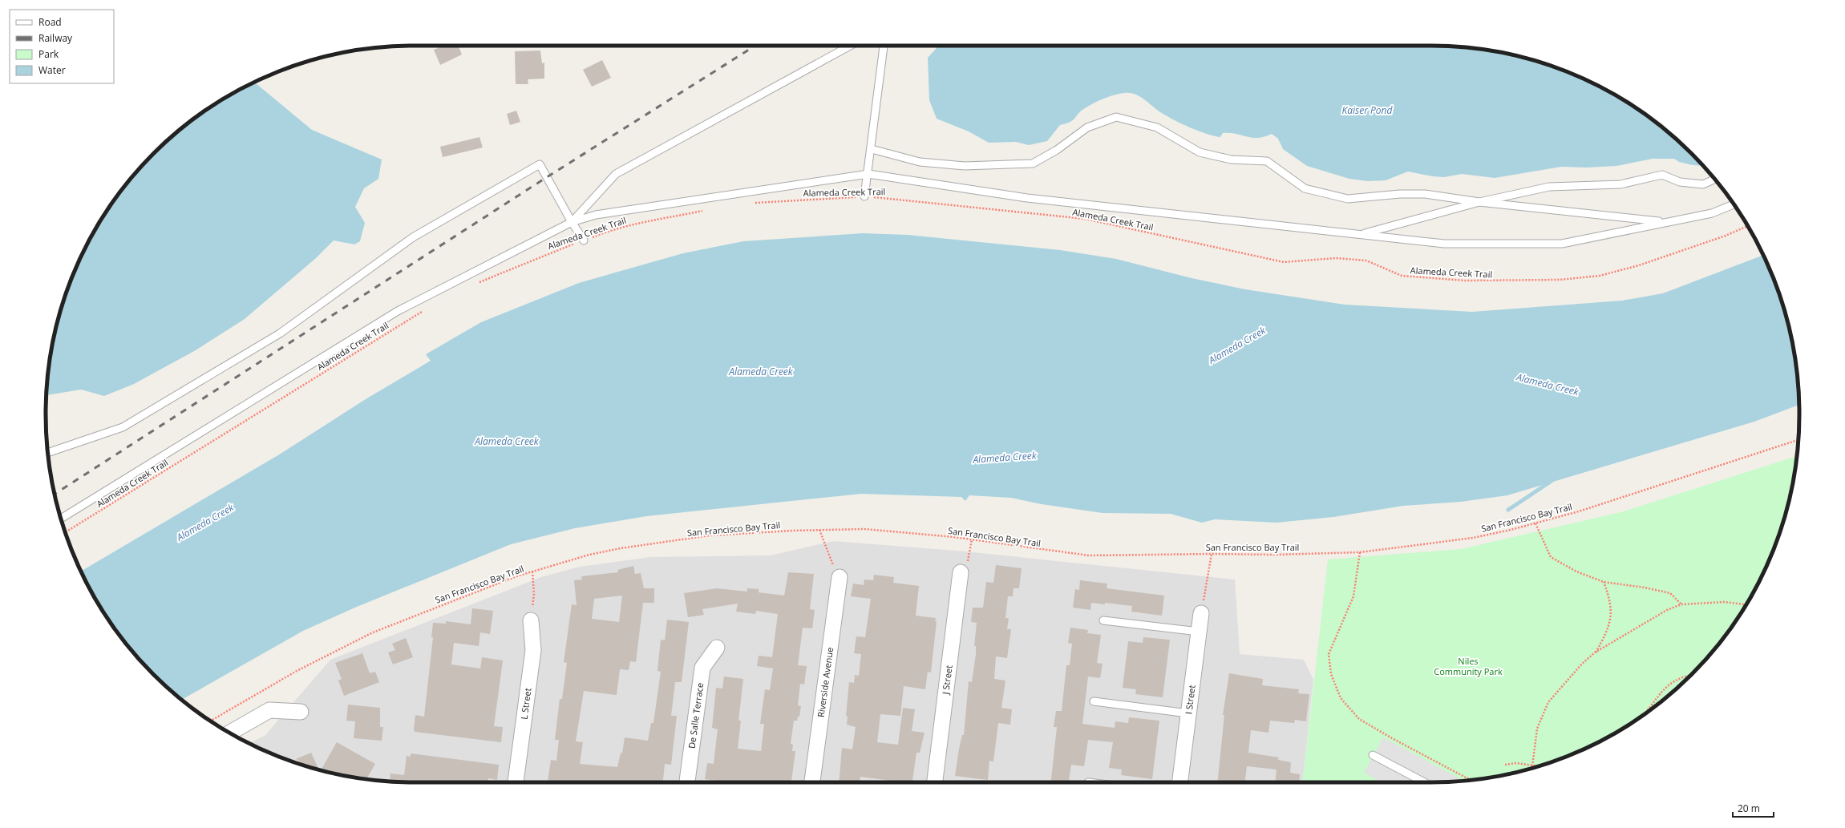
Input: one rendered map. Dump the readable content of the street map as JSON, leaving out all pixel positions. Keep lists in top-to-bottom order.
{
  "streets": {
    "street": [
      "J Street",
      "Riverside Avenue",
      "I Street",
      "L Street",
      "De Salle Terrace"
    ],
    "path": ["Alameda Creek Trail", "San Francisco Bay Trail"]
  },
  "water": ["Kaiser Pond", "Alameda Creek"],
  "parks": ["Niles Community Park"],
  "legend": [
    "Road",
    "Railway",
    "Park",
    "Water"
  ],
  "scale_bar": "20 m"
}
